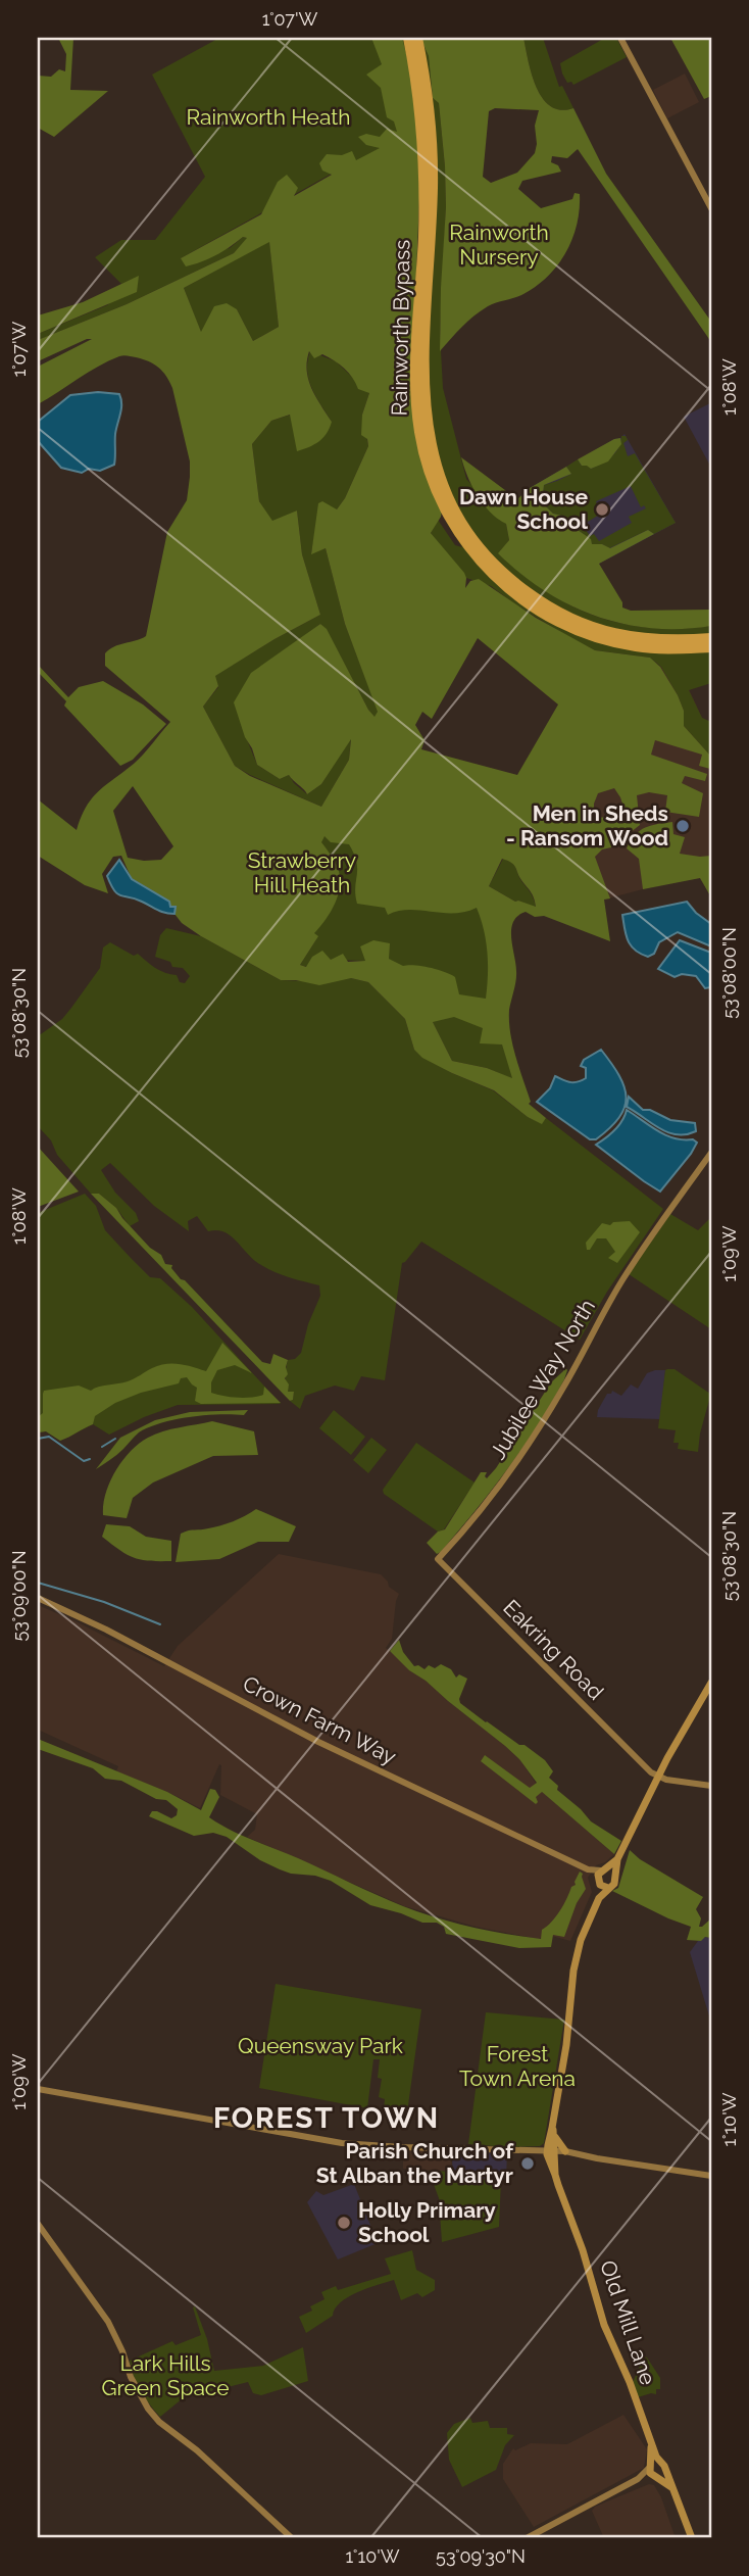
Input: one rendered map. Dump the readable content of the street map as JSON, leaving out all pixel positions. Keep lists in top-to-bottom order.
{
  "streets": {
    "highway": ["Rainworth Bypass"],
    "main road": ["Old Mill Lane"],
    "street": ["Jubilee Way North", "Eakring Road", "Crown Farm Way"]
  },
  "crossings": [
    ["Jubilee Way North", "Eakring Road"]
  ],
  "districts": ["FOREST TOWN"],
  "parks": [
    "Rainworth Heath",
    "Rainworth Nursery",
    "Strawberry Hill Heath",
    "Queensway Park",
    "Forest Town Arena",
    "Lark Hills Green Space"
  ],
  "places": [
    "Dawn House School",
    "Men in Sheds - Ransom Wood",
    "Parish Church of St Alban the Martyr",
    "Holly Primary School"
  ],
  "coordinates": [
    "1°07'W",
    "1°08'W",
    "53°08'00\"N",
    "53°08'30\"N",
    "1°09'W",
    "53°09'00\"N",
    "1°10'W",
    "53°09'30\"N"
  ]
}
